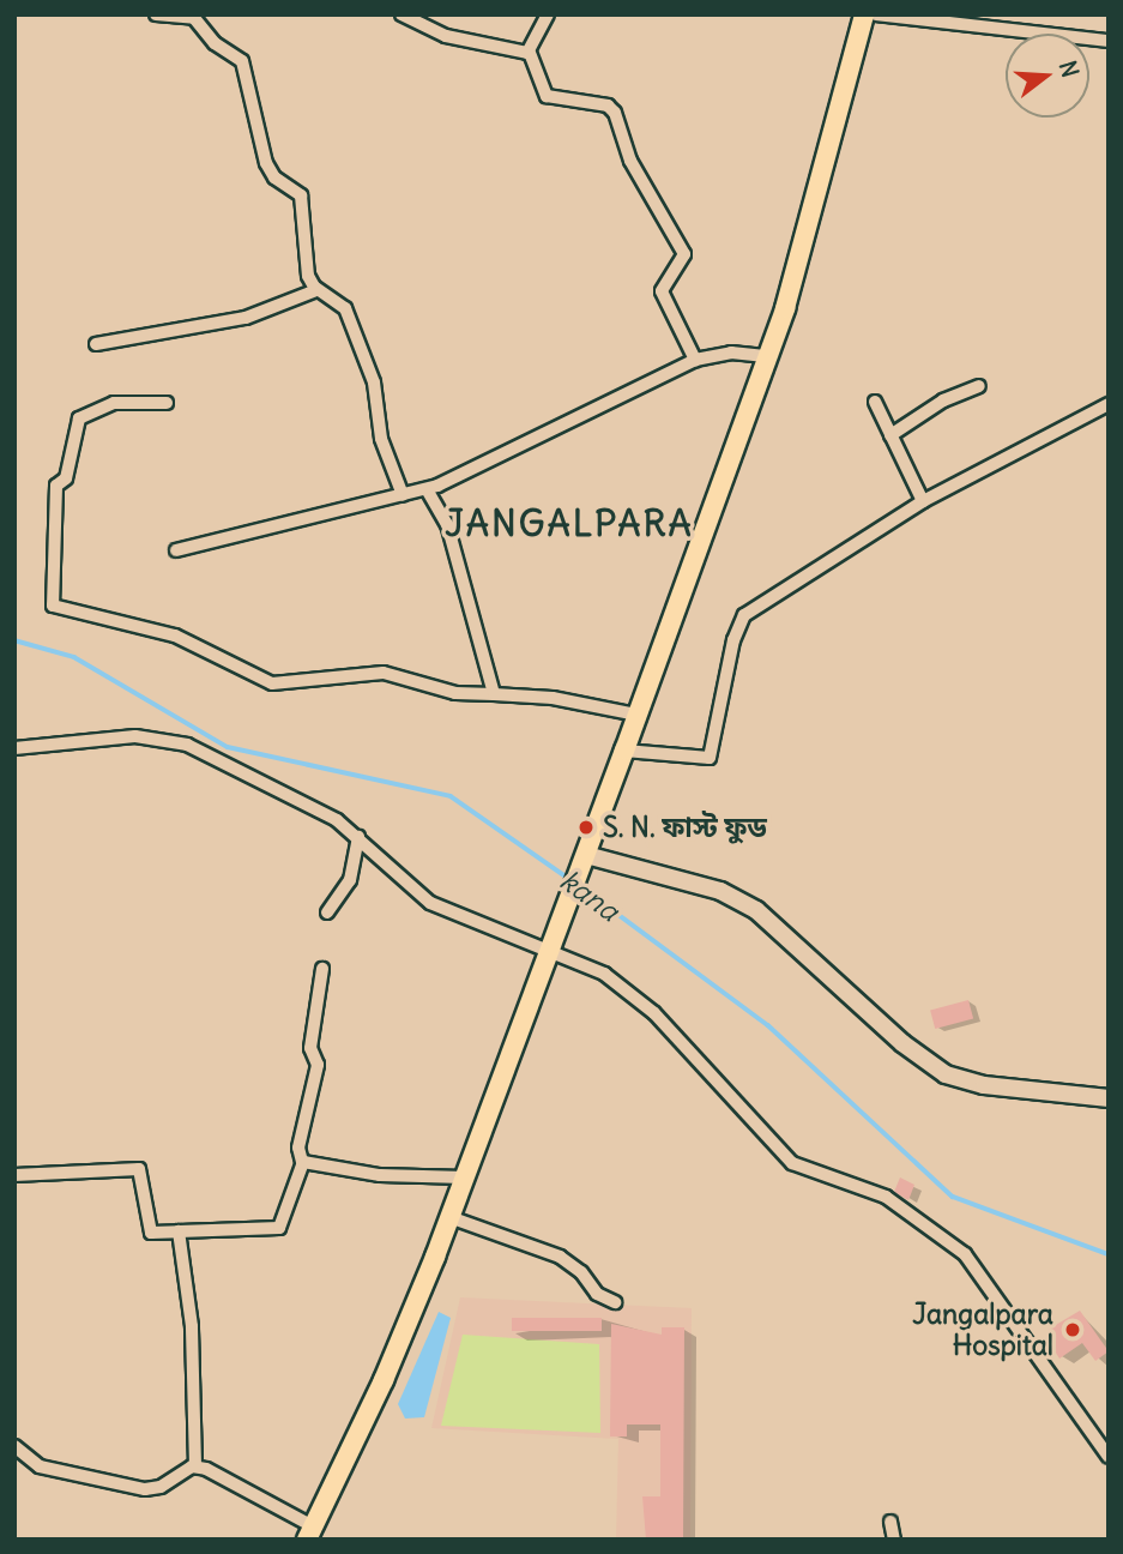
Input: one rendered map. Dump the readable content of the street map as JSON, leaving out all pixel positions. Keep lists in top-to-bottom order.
{
  "districts": ["JANGALPARA"],
  "water": ["kana"],
  "places": ["S. N. ফাস্ট ফুড", "Jangalpara Hospital"],
  "north": "right"
}
